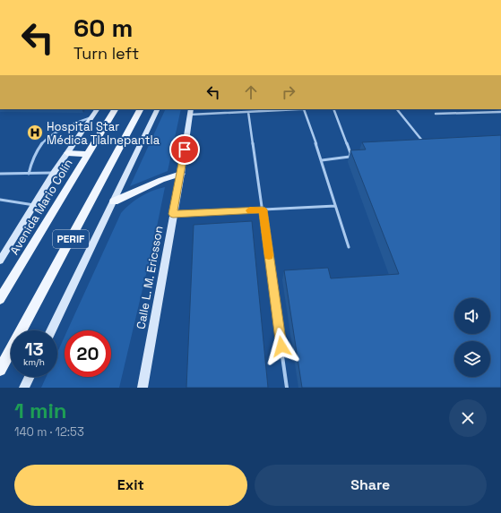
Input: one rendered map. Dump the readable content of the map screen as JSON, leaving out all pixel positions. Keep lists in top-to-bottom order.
{
  "streets": {
    "main road": ["Avenida Mario Colín", "PERIF", "Calle L. M. Ericsson"]
  },
  "places": {
    "hospital": ["Hospital Star Médica Tlalnepantla"]
  },
  "page": {
    "turn": ["60 m", "Turn left"],
    "speed": "13 km/h",
    "limit": "20",
    "heading": ["1 min", "140 m · 12:53"],
    "buttons": ["Exit", "Share"]
  }
}
